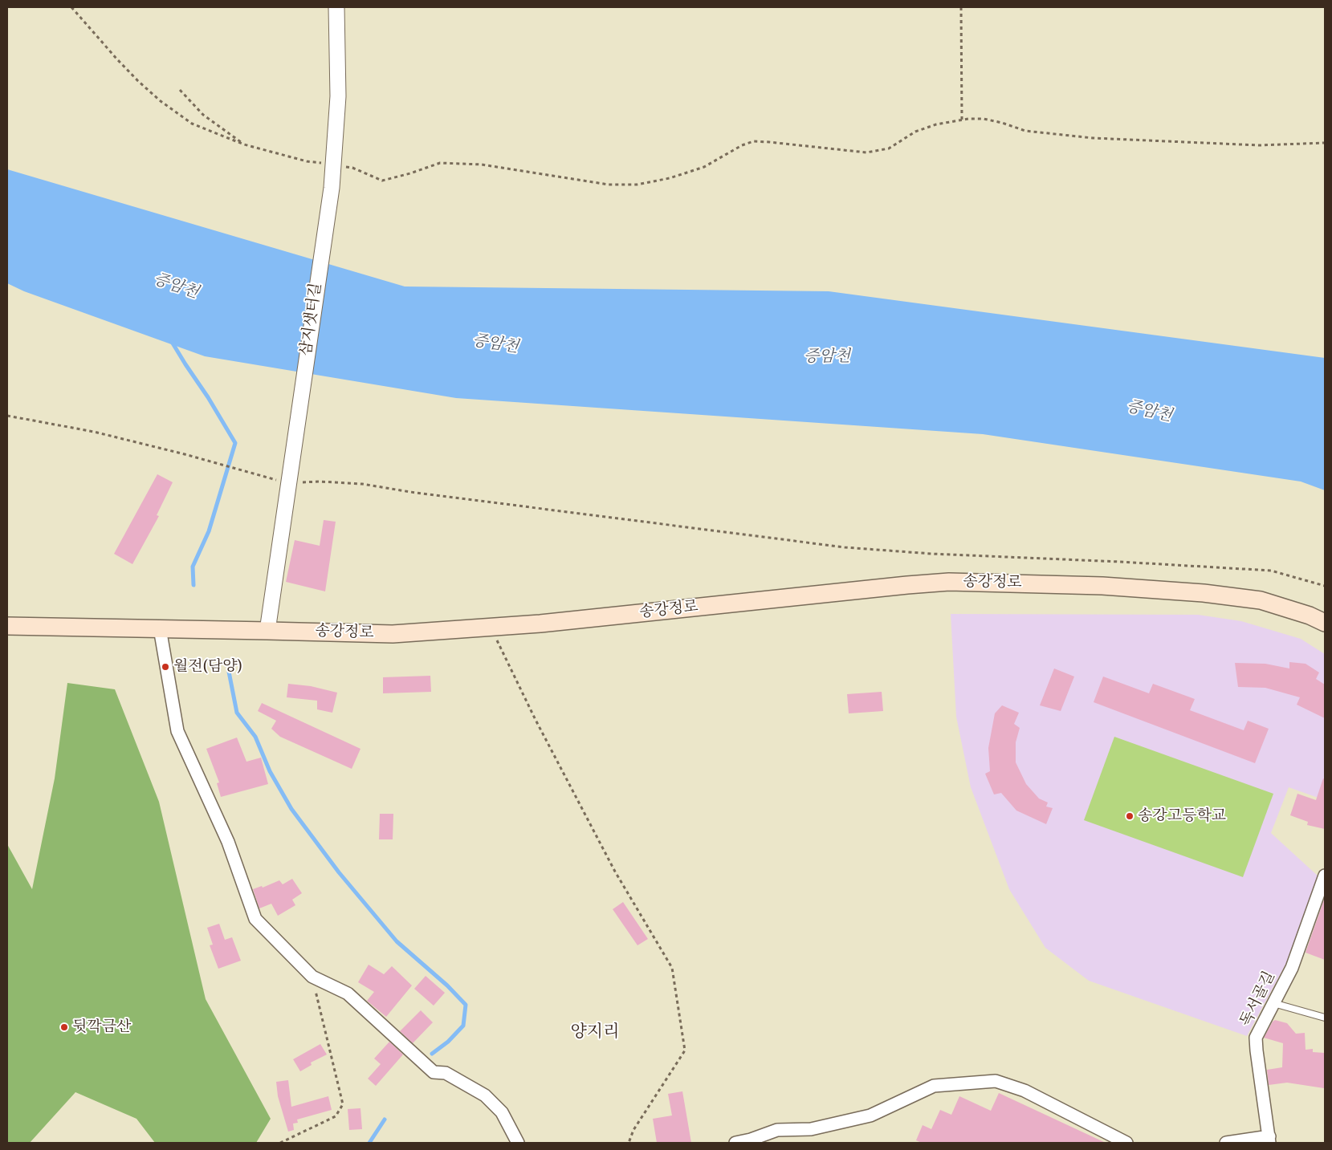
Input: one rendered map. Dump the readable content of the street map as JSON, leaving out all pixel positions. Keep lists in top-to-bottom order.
{
  "streets": {
    "main road": ["송강정로"],
    "street": ["삼지샛터길", "독서골길"]
  },
  "crossings": [
    ["삼지샛터길", "송강정로"]
  ],
  "districts": ["양지리"],
  "water": ["증암천"],
  "places": ["월전(담양)", "송강고등학교", "뒷깍금산"]
}
